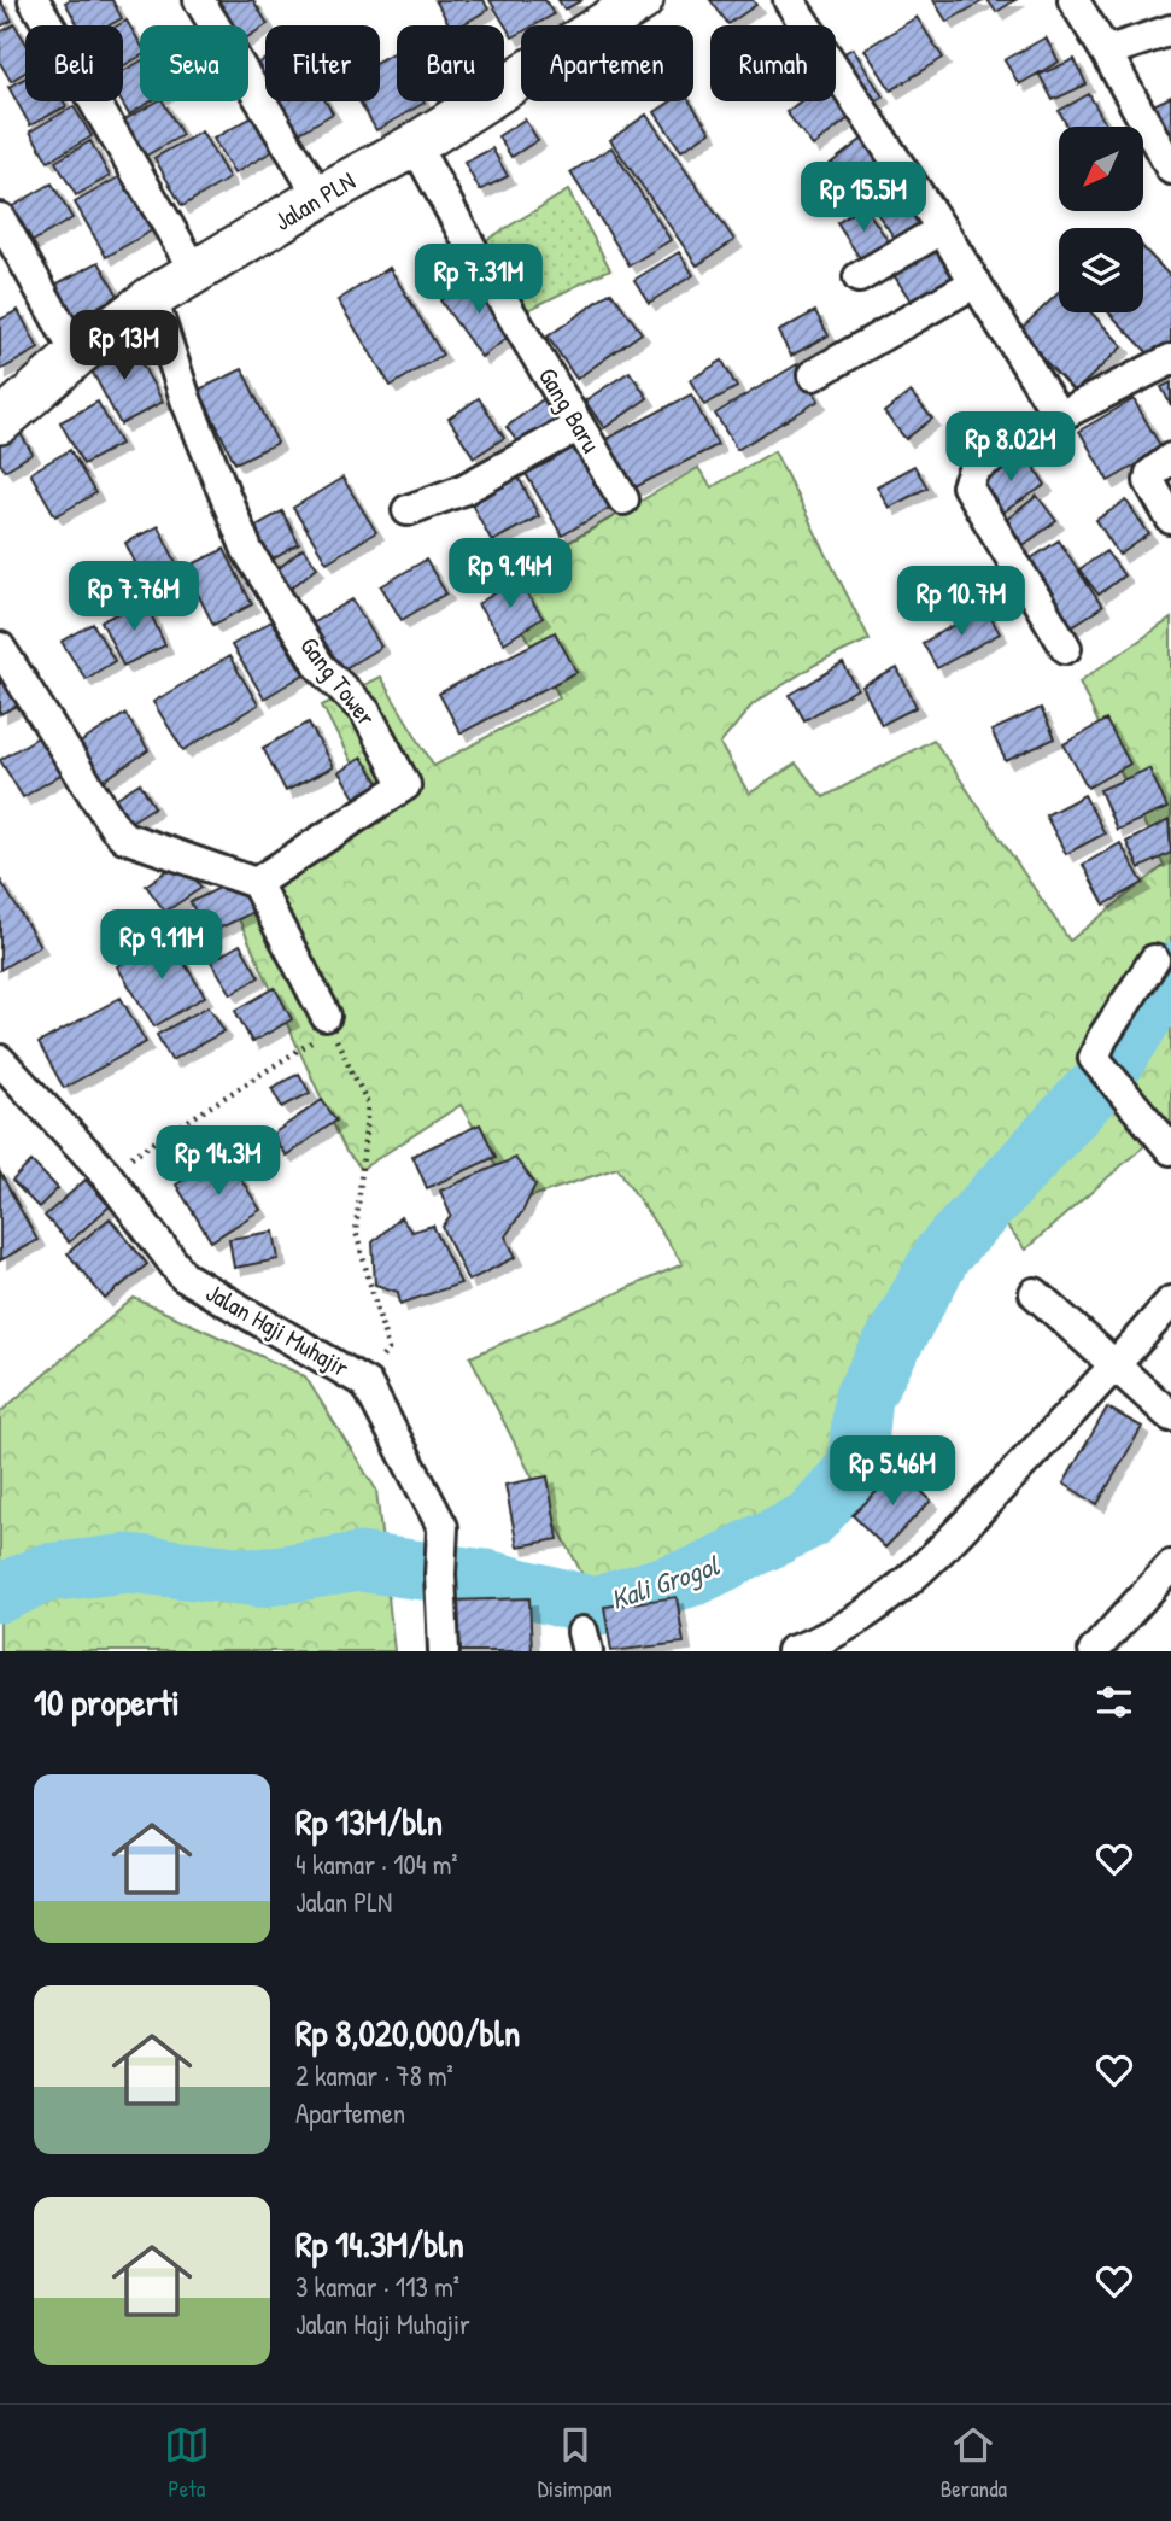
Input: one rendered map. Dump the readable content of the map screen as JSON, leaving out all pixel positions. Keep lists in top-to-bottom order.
{
  "streets": {
    "street": [
      "Jalan PLN",
      "Gang Baru",
      "Gang Tower",
      "Jalan Haji Muhajir"
    ]
  },
  "crossings": [
    ["Jalan PLN", "Gang Baru"],
    ["Jalan PLN", "Gang Tower"]
  ],
  "water": ["Kali Grogol"],
  "north": "bottom left",
  "page": {
    "chip": [
      "Beli",
      "Sewa",
      "Filter",
      "Baru",
      "Apartemen",
      "Rumah"
    ],
    "price": [
      "Rp 15.5M",
      "Rp 7.31M",
      "Rp 13M",
      "Rp 8.02M",
      "Rp 9.14M",
      "Rp 7.76M",
      "Rp 10.7M",
      "Rp 9.11M",
      "Rp 14.3M",
      "Rp 5.46M"
    ],
    "heading": "10 properti",
    "list": [
      {
        "name": "Rp 13M/bln",
        "note": "4 kamar · 104 m² · Jalan PLN"
      },
      {
        "name": "Rp 8,020,000/bln",
        "note": "2 kamar · 78 m² · Apartemen"
      },
      {
        "name": "Rp 14.3M/bln",
        "note": "3 kamar · 113 m² · Jalan Haji Muhajir"
      }
    ],
    "tabs": ["Peta", "Disimpan", "Beranda"]
  }
}
